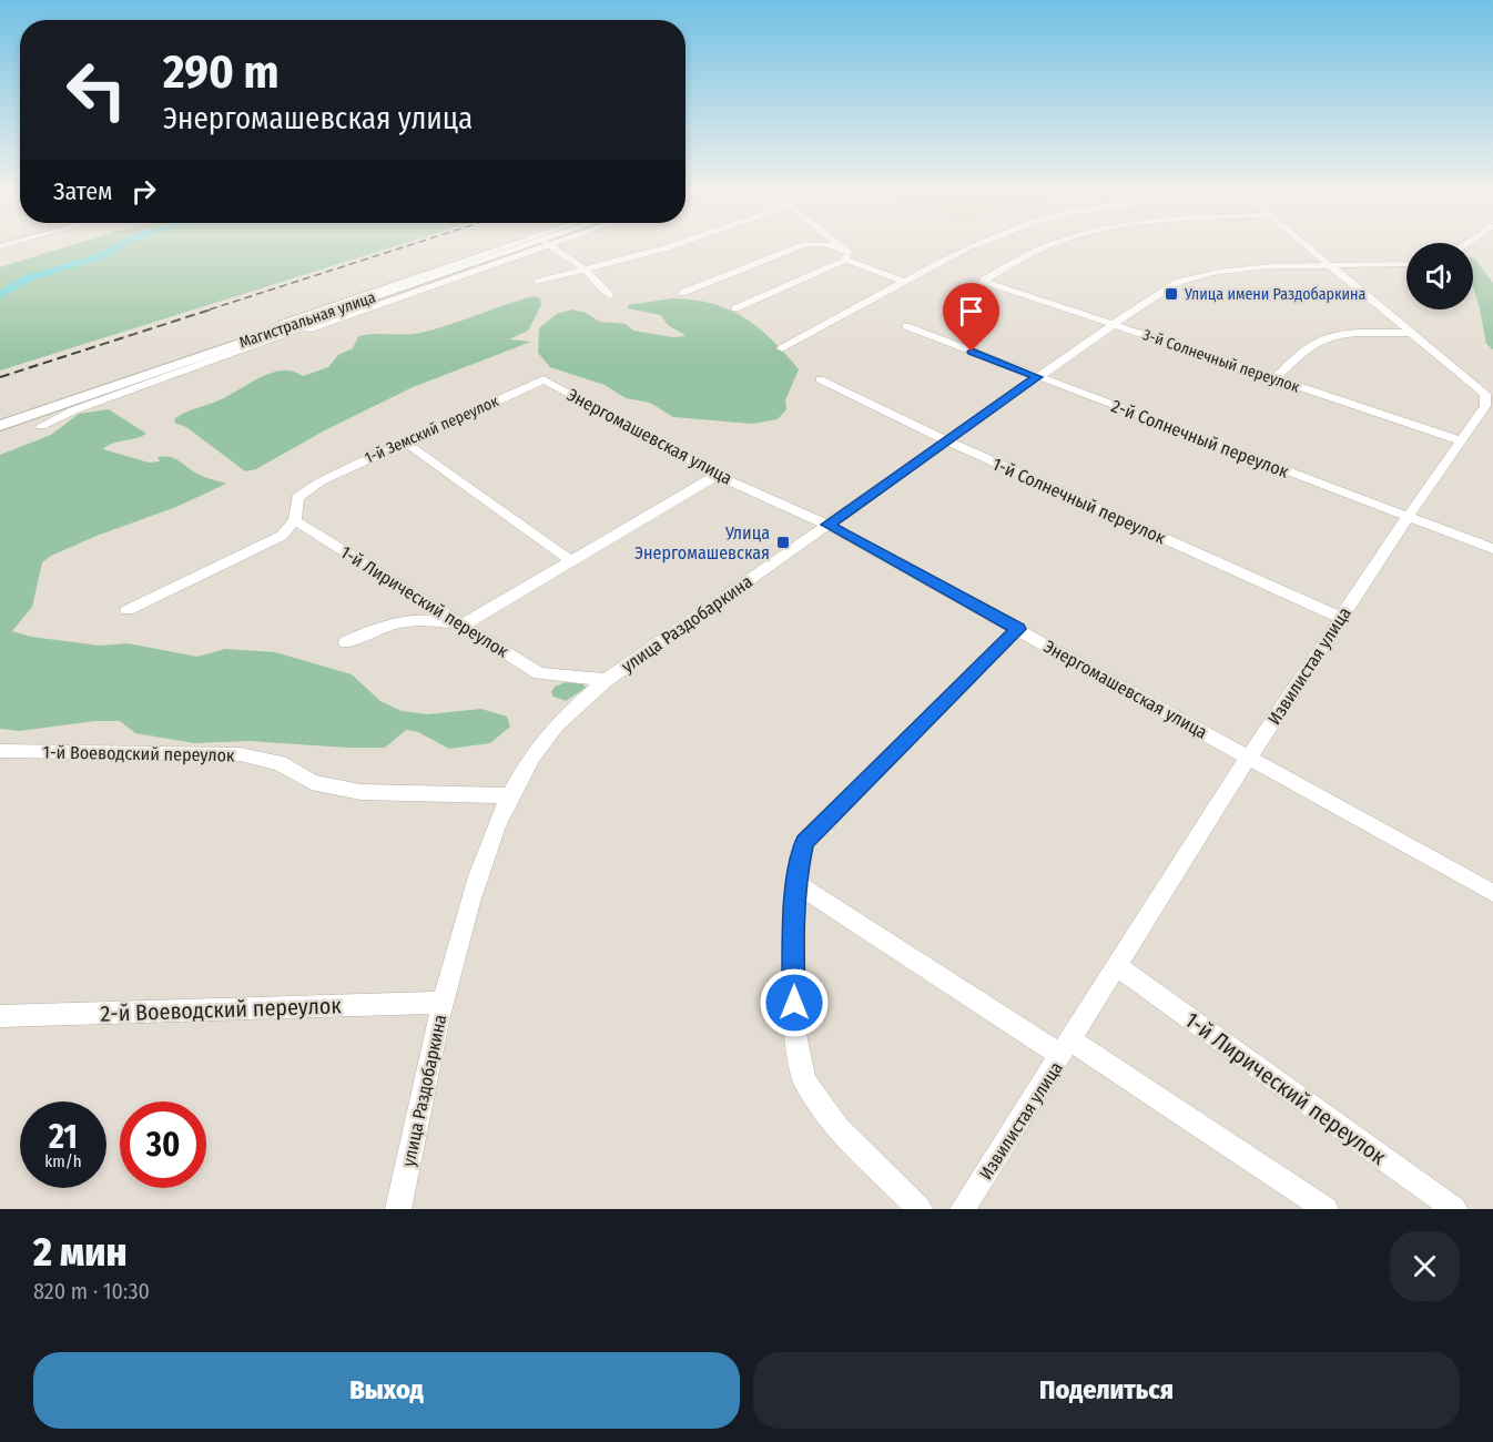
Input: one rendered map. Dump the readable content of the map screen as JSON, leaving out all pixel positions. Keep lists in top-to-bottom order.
{
  "streets": {
    "main road": ["Магистральная улица"],
    "street": [
      "3-й Солнечный переулок",
      "1-й Земский переулок",
      "Энергомашевская улица",
      "2-й Солнечный переулок",
      "1-й Солнечный переулок",
      "1-й Лирический переулок",
      "улица Раздобаркина",
      "Извилистая улица",
      "1-й Воеводский переулок",
      "2-й Воеводский переулок"
    ]
  },
  "crossings": [
    ["3-й Солнечный переулок", "улица Раздобаркина"],
    ["3-й Солнечный переулок", "Извилистая улица"],
    ["1-й Земский переулок", "Энергомашевская улица"],
    ["1-й Земский переулок", "1-й Лирический переулок"],
    ["Энергомашевская улица", "улица Раздобаркина"],
    ["Энергомашевская улица", "Извилистая улица"],
    ["2-й Солнечный переулок", "улица Раздобаркина"],
    ["2-й Солнечный переулок", "Извилистая улица"],
    ["1-й Солнечный переулок", "улица Раздобаркина"],
    ["1-й Солнечный переулок", "Извилистая улица"],
    ["1-й Лирический переулок", "улица Раздобаркина"],
    ["1-й Лирический переулок", "Извилистая улица"],
    ["улица Раздобаркина", "Извилистая улица"],
    ["улица Раздобаркина", "1-й Воеводский переулок"],
    ["улица Раздобаркина", "2-й Воеводский переулок"]
  ],
  "places": {
    "transit": ["Улица имени Раздобаркина", "Улица Энергомашевская"]
  },
  "page": {
    "turn": ["290 m", "Энергомашевская улица"],
    "then": "Затем",
    "speed": "21 km/h",
    "limit": "30",
    "heading": ["2 мин", "820 m · 10:30"],
    "buttons": ["Выход", "Поделиться"]
  }
}
